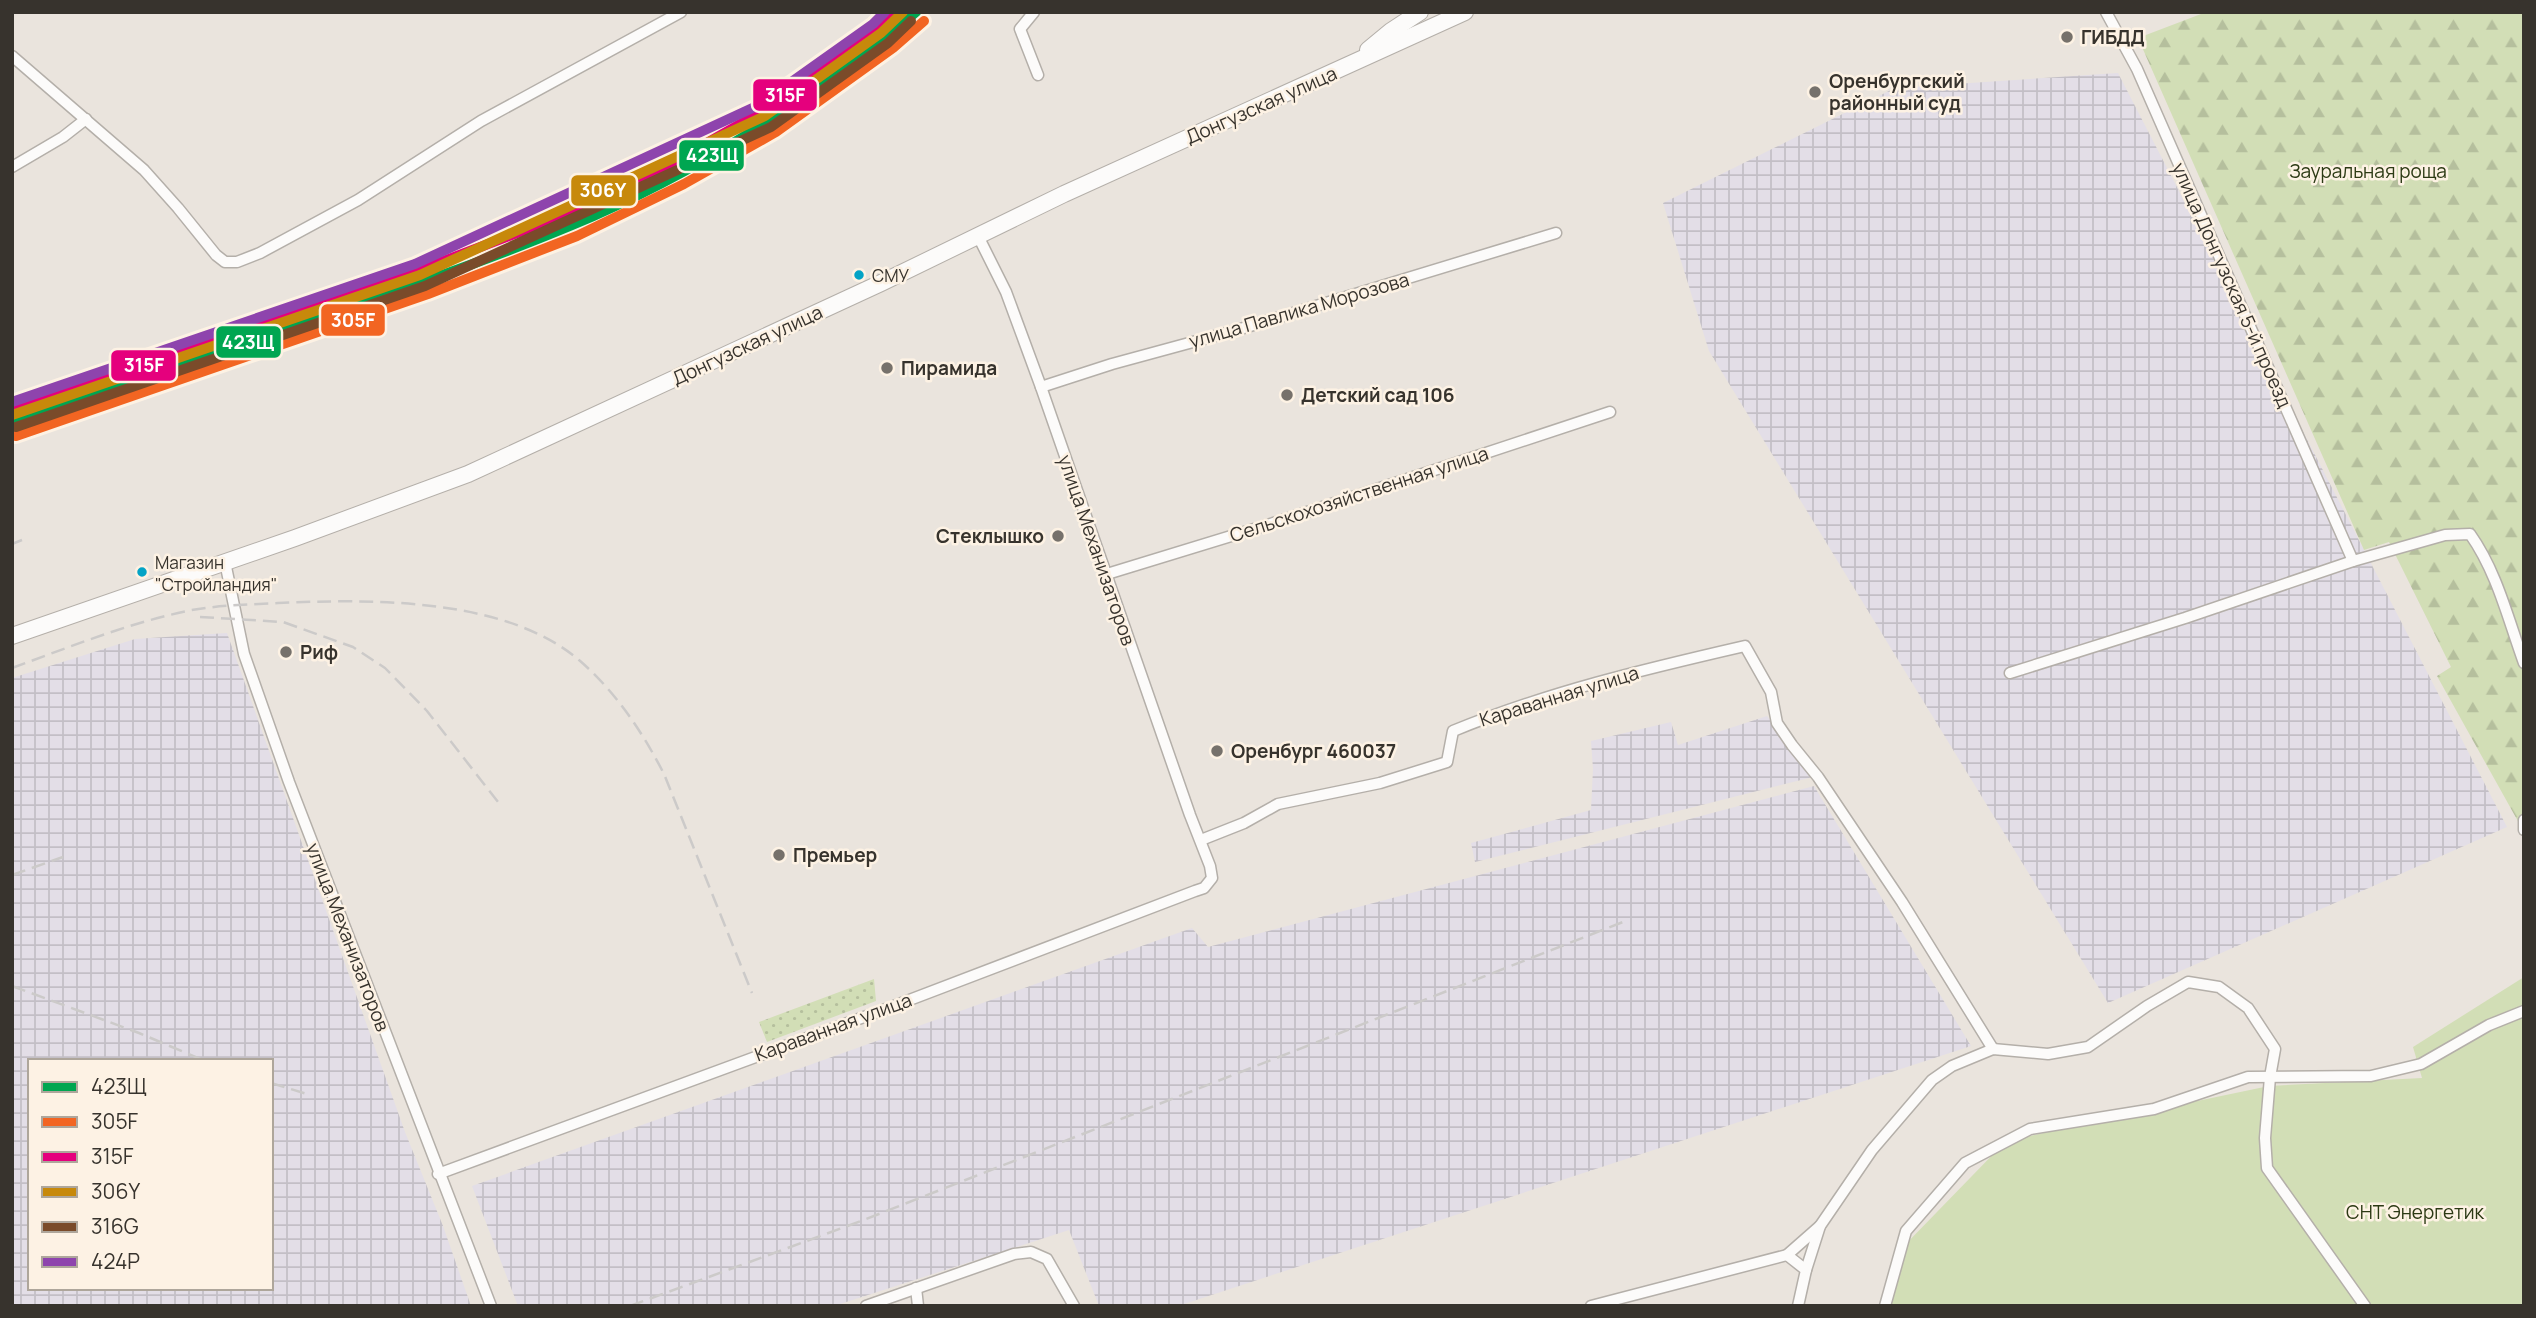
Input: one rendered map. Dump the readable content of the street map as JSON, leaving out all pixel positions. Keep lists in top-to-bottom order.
{
  "streets": {
    "highway": ["Донгузская улица"],
    "street": [
      "улица Донгузская 5-й проезд",
      "улица Павлика Морозова",
      "Сельскохозяйственная улица",
      "улица Механизаторов",
      "Караванная улица"
    ]
  },
  "crossings": [
    ["Донгузская улица", "улица Механизаторов"],
    ["улица Павлика Морозова", "улица Механизаторов"],
    ["Сельскохозяйственная улица", "улица Механизаторов"],
    ["улица Механизаторов", "Караванная улица"]
  ],
  "parks": ["Зауральная роща", "СНТ Энергетик"],
  "places": [
    "ГИБДД",
    "Оренбургский районный суд",
    "СМУ",
    "Пирамида",
    "Детский сад 106",
    "Стеклышко",
    "Магазин \"Стройландия\"",
    "Риф",
    "Оренбург 460037",
    "Премьер"
  ],
  "lines": [
    "transit line 423Щ",
    "transit line 315F",
    "transit line 306Y",
    "transit line 424Р",
    "transit line 305F",
    "transit line 316G"
  ],
  "legend": [
    "423Щ",
    "305F",
    "315F",
    "306Y",
    "316G",
    "424Р"
  ]
}
